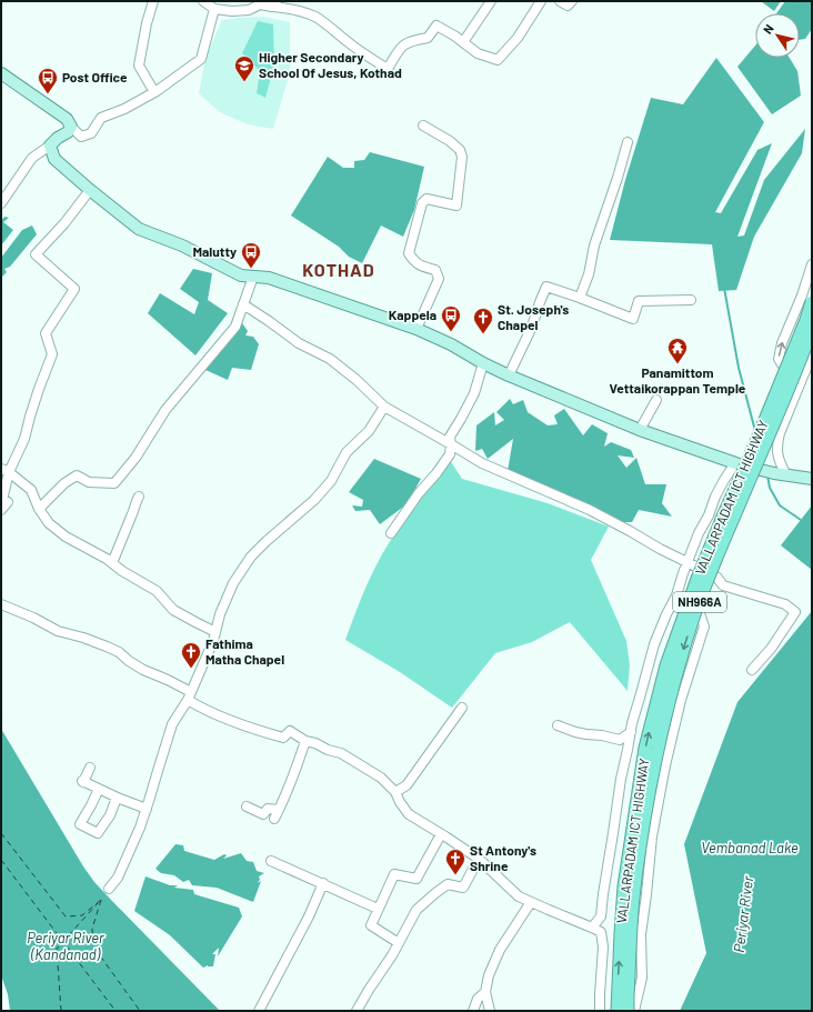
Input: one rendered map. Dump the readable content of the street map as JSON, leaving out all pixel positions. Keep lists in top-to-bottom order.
{
  "streets": {
    "highway": ["VALLARPADAM ICT HIGHWAY", "NH966A"]
  },
  "districts": ["KOTHAD"],
  "water": ["Vembanad Lake", "Periyar River", "Periyar River (Kandanad)"],
  "places": {
    "school or university": ["Higher Secondary School Of Jesus, Kothad"],
    "bus stop": ["Post Office", "Malutty", "Kappela"],
    "church": ["St. Joseph's Chapel", "Fathima Matha Chapel", "St Antony's Shrine"],
    "temple": ["Panamittom Vettaikorappan Temple"]
  },
  "north": "top left"
}
